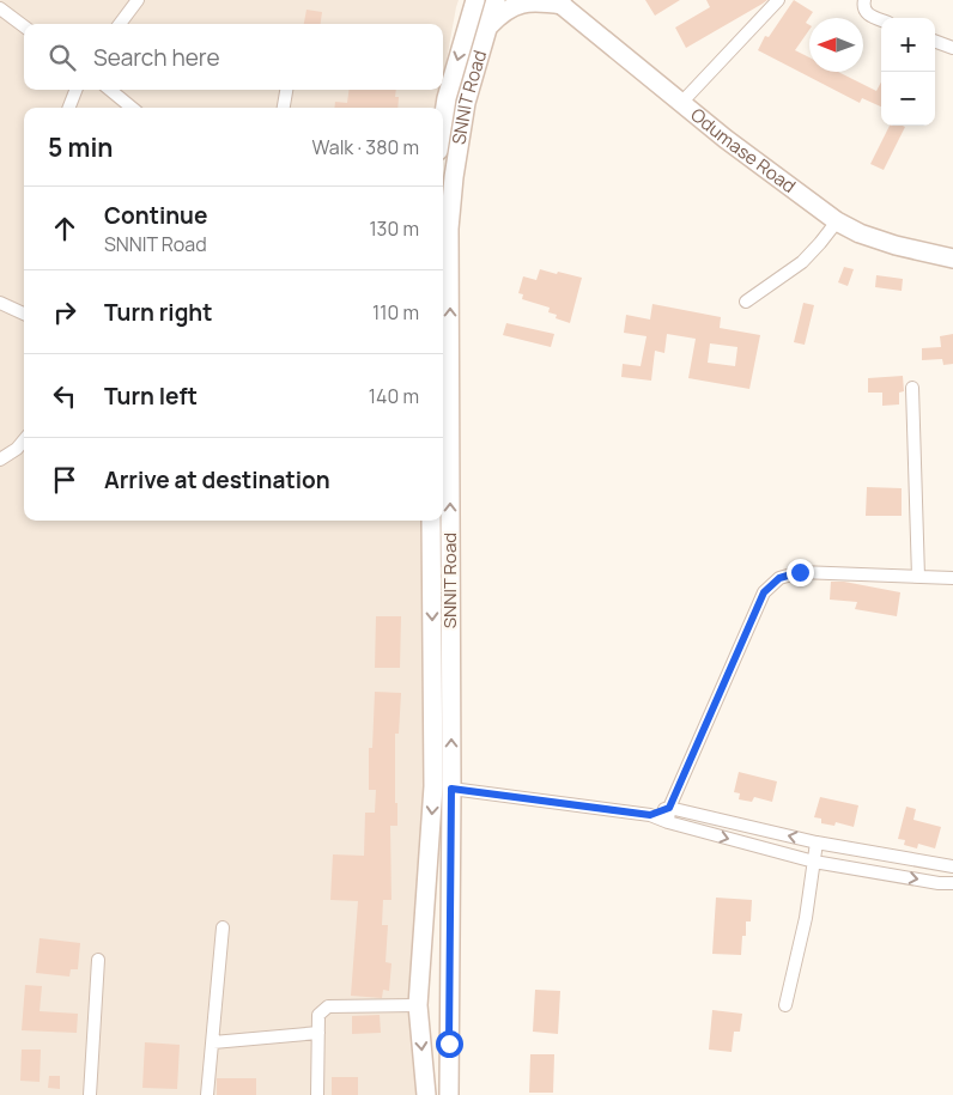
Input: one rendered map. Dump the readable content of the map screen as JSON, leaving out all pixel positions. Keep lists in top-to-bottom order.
{
  "streets": {
    "street": ["SNNIT Road", "Odumase Road"]
  },
  "north": "left",
  "page": {
    "map_buttons": ["+", "−"],
    "search": "Search here",
    "heading": ["5 min", "Walk · 380 m"],
    "list": [
      ["Continue", "SNNIT Road", "130 m"],
      ["Turn right", "110 m"],
      ["Turn left", "140 m"],
      "Arrive at destination"
    ]
  }
}
